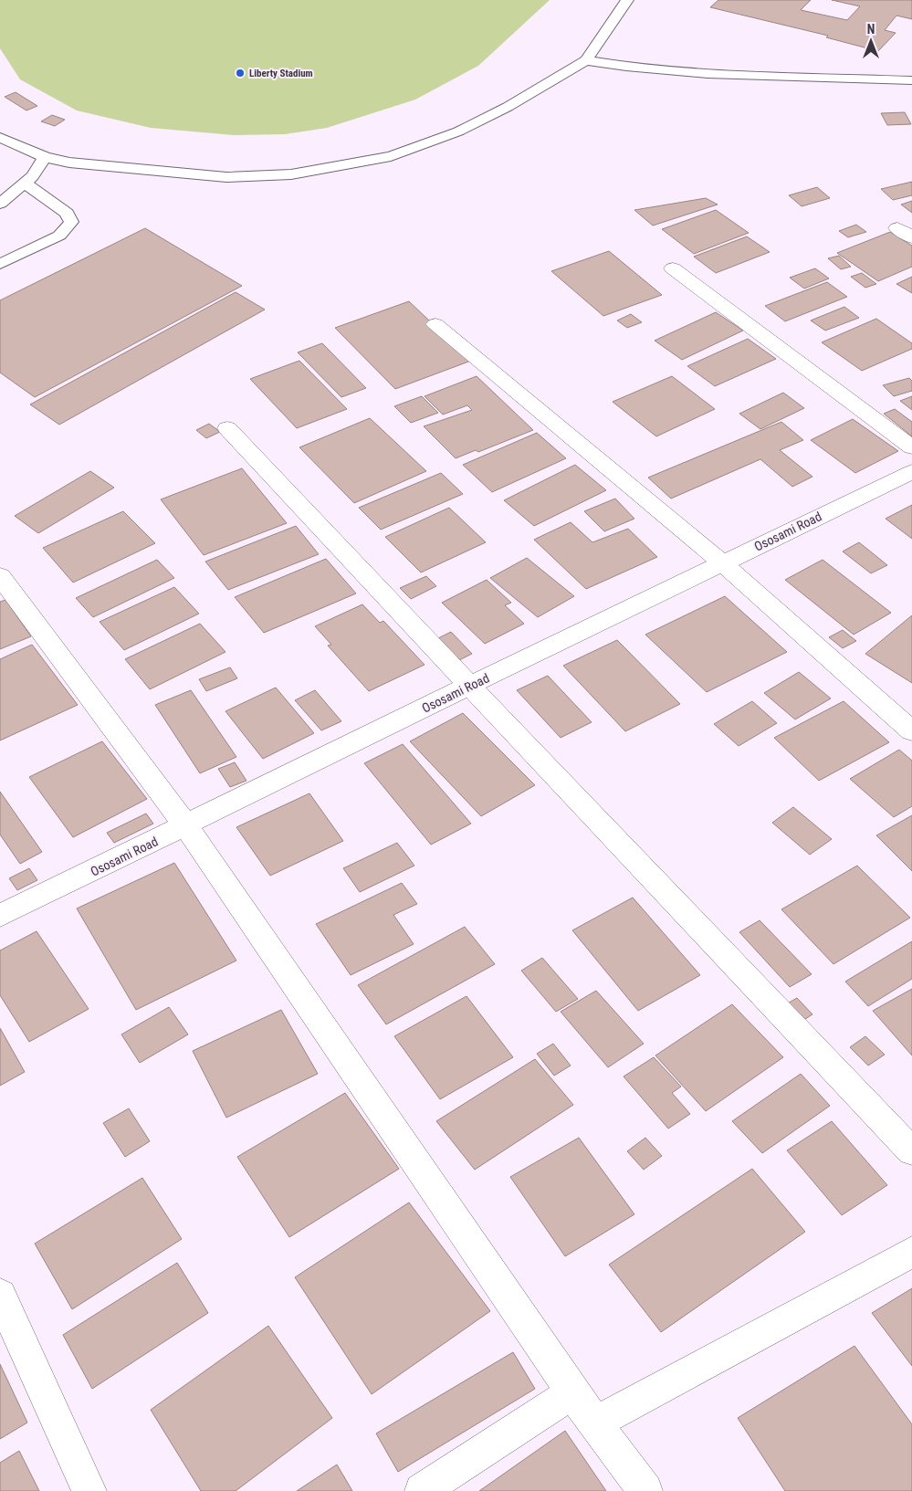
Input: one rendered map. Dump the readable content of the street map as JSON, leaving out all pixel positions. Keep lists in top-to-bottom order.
{
  "streets": {
    "street": ["Ososami Road"]
  },
  "places": ["Liberty Stadium"],
  "north": "top"
}
